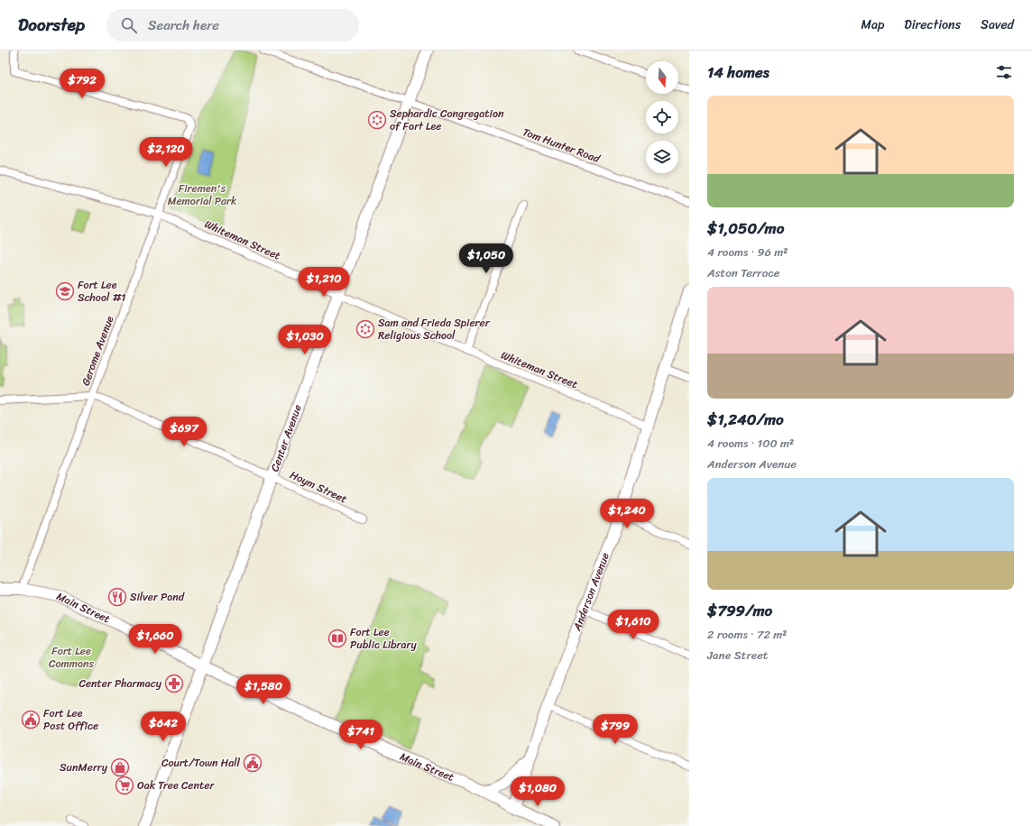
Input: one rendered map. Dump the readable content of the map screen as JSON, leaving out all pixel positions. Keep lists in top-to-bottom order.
{
  "streets": {
    "main road": ["Center Avenue", "Anderson Avenue", "Main Street"],
    "street": [
      "Tom Hunter Road",
      "Whiteman Street",
      "Gerome Avenue",
      "Hoym Street"
    ]
  },
  "crossings": [
    ["Tom Hunter Road", "Center Avenue"],
    ["Whiteman Street", "Gerome Avenue"],
    ["Whiteman Street", "Center Avenue"],
    ["Whiteman Street", "Anderson Avenue"],
    ["Gerome Avenue", "Hoym Street"],
    ["Gerome Avenue", "Main Street"],
    ["Center Avenue", "Hoym Street"],
    ["Center Avenue", "Main Street"],
    ["Anderson Avenue", "Main Street"]
  ],
  "parks": ["Firemen's Memorial Park", "Fort Lee Commons"],
  "places": {
    "synagogue": ["Sephardic Congregation of Fort Lee", "Sam and Frieda Spierer Religious School"],
    "school or university": ["Fort Lee School #1"],
    "restaurant": ["Silver Pond"],
    "library": ["Fort Lee Public Library"],
    "pharmacy": ["Center Pharmacy"],
    "public building": ["Fort Lee Post Office", "Court/Town Hall"],
    "shop": ["SunMerry"],
    "supermarket": ["Oak Tree Center"]
  },
  "north": "bottom",
  "page": {
    "header": "Doorstep",
    "search": "Search here",
    "nav": ["Map", "Directions", "Saved"],
    "heading": "14 homes",
    "price": [
      "$792",
      "$2,120",
      "$1,050",
      "$1,210",
      "$1,030",
      "$697",
      "$1,240",
      "$1,610",
      "$1,660",
      "$1,580",
      "$642",
      "$799",
      "$741",
      "$1,080"
    ],
    "list": [
      {
        "name": "$1,050/mo",
        "note": "4 rooms · 96 m² · Aston Terrace"
      },
      {
        "name": "$1,240/mo",
        "note": "4 rooms · 100 m² · Anderson Avenue"
      },
      {
        "name": "$799/mo",
        "note": "2 rooms · 72 m² · Jane Street"
      }
    ]
  }
}
